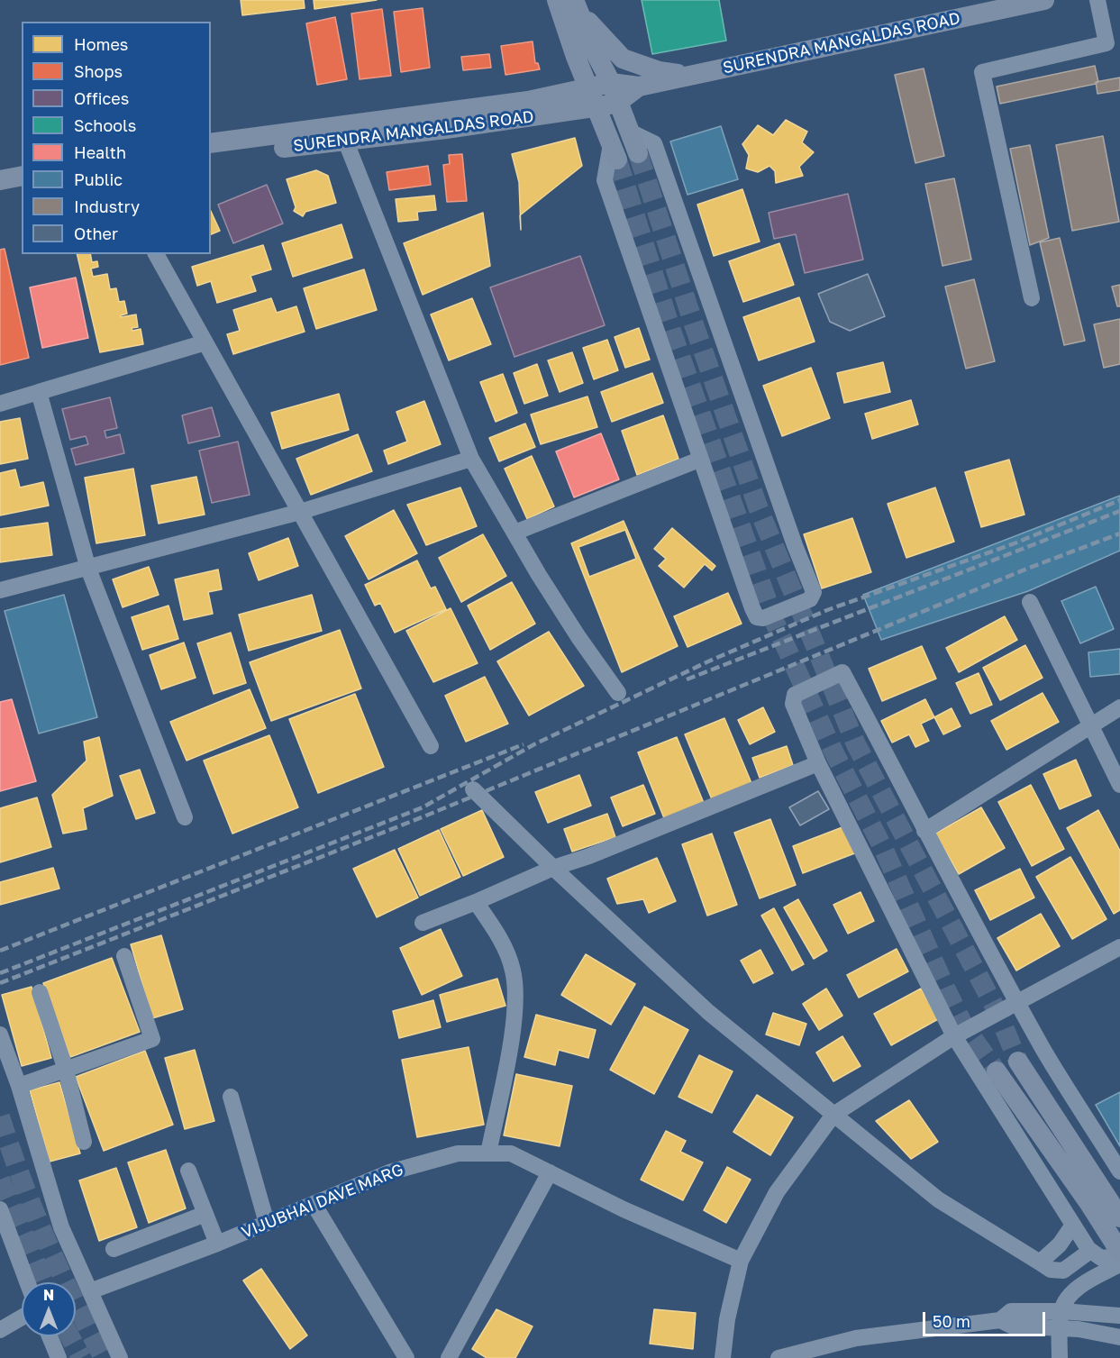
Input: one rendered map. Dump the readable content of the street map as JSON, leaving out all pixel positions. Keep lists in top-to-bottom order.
{
  "streets": {
    "main road": ["SURENDRA MANGALDAS ROAD"],
    "street": ["VIJUBHAI DAVE MARG"]
  },
  "legend": [
    "Homes",
    "Shops",
    "Offices",
    "Schools",
    "Health",
    "Public",
    "Industry",
    "Other"
  ],
  "scale_bar": "50 m",
  "north": "top"
}
